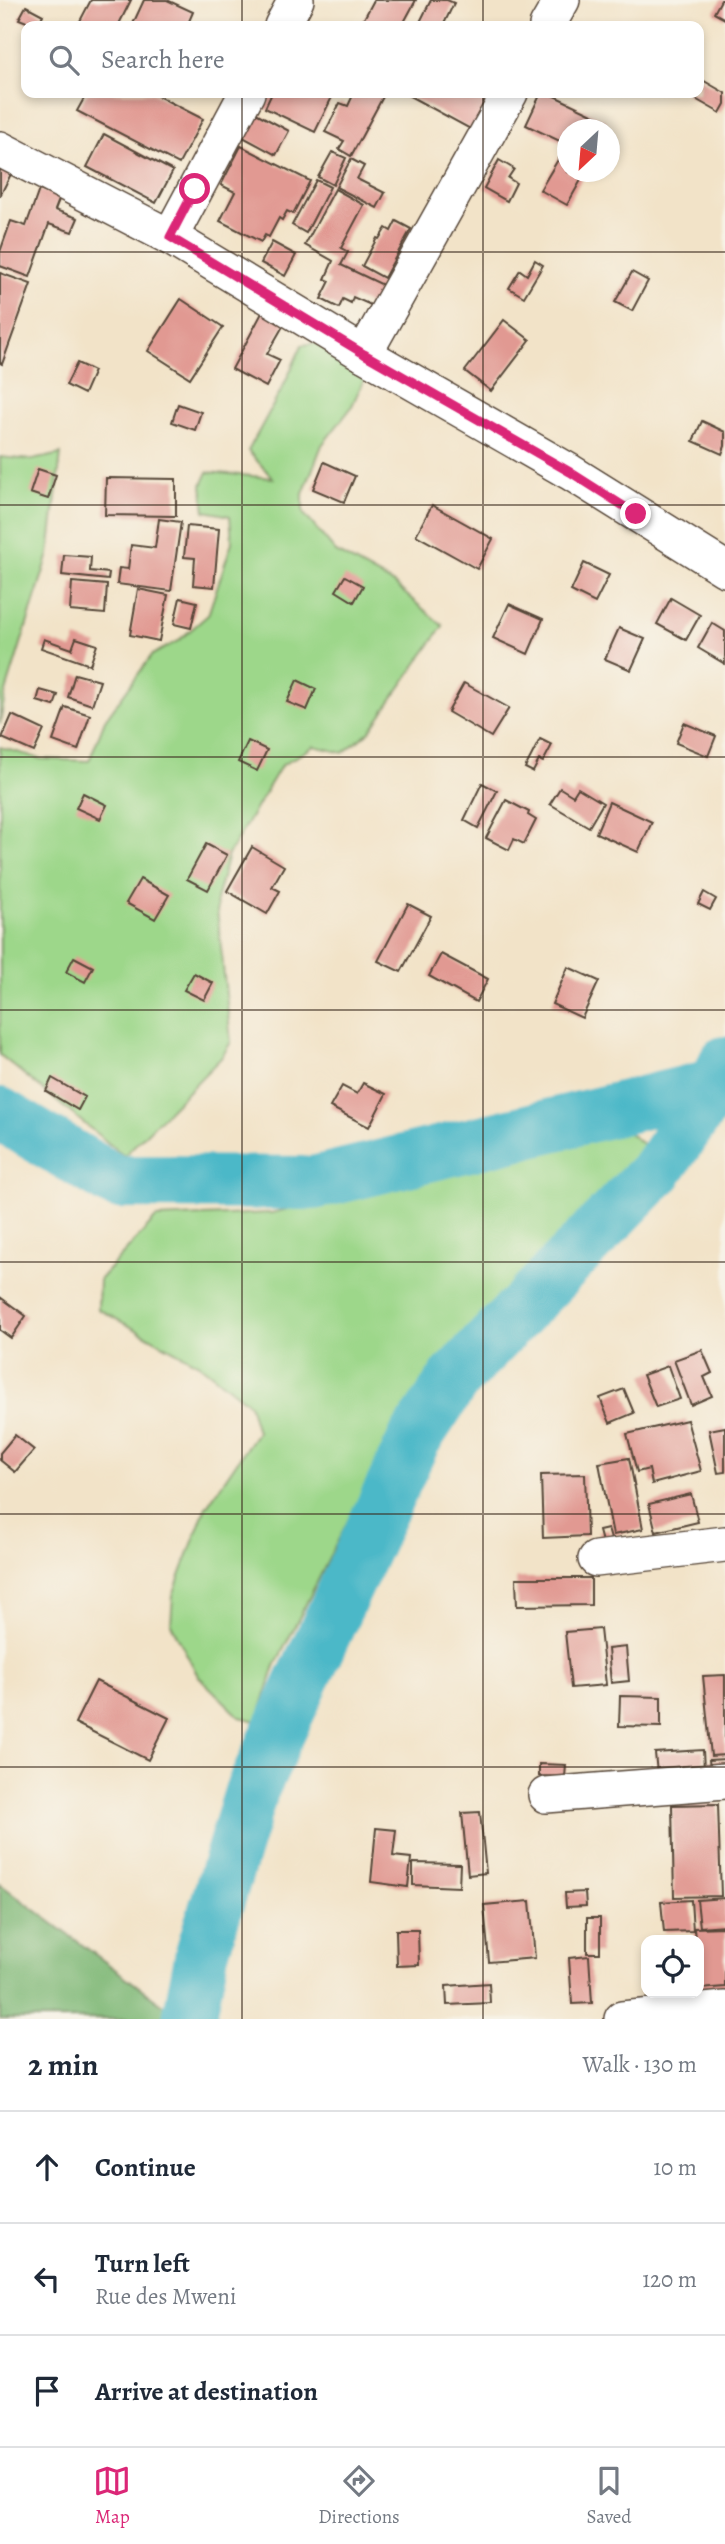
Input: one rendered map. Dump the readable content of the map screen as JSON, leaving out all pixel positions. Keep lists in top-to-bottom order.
{
  "north": "bottom left",
  "page": {
    "search": "Search here",
    "heading": ["2 min", "Walk · 130 m"],
    "list": [
      ["Continue", "10 m"],
      ["Turn left", "Rue des Mweni", "120 m"],
      "Arrive at destination"
    ],
    "nav": ["Map", "Directions", "Saved"]
  }
}
